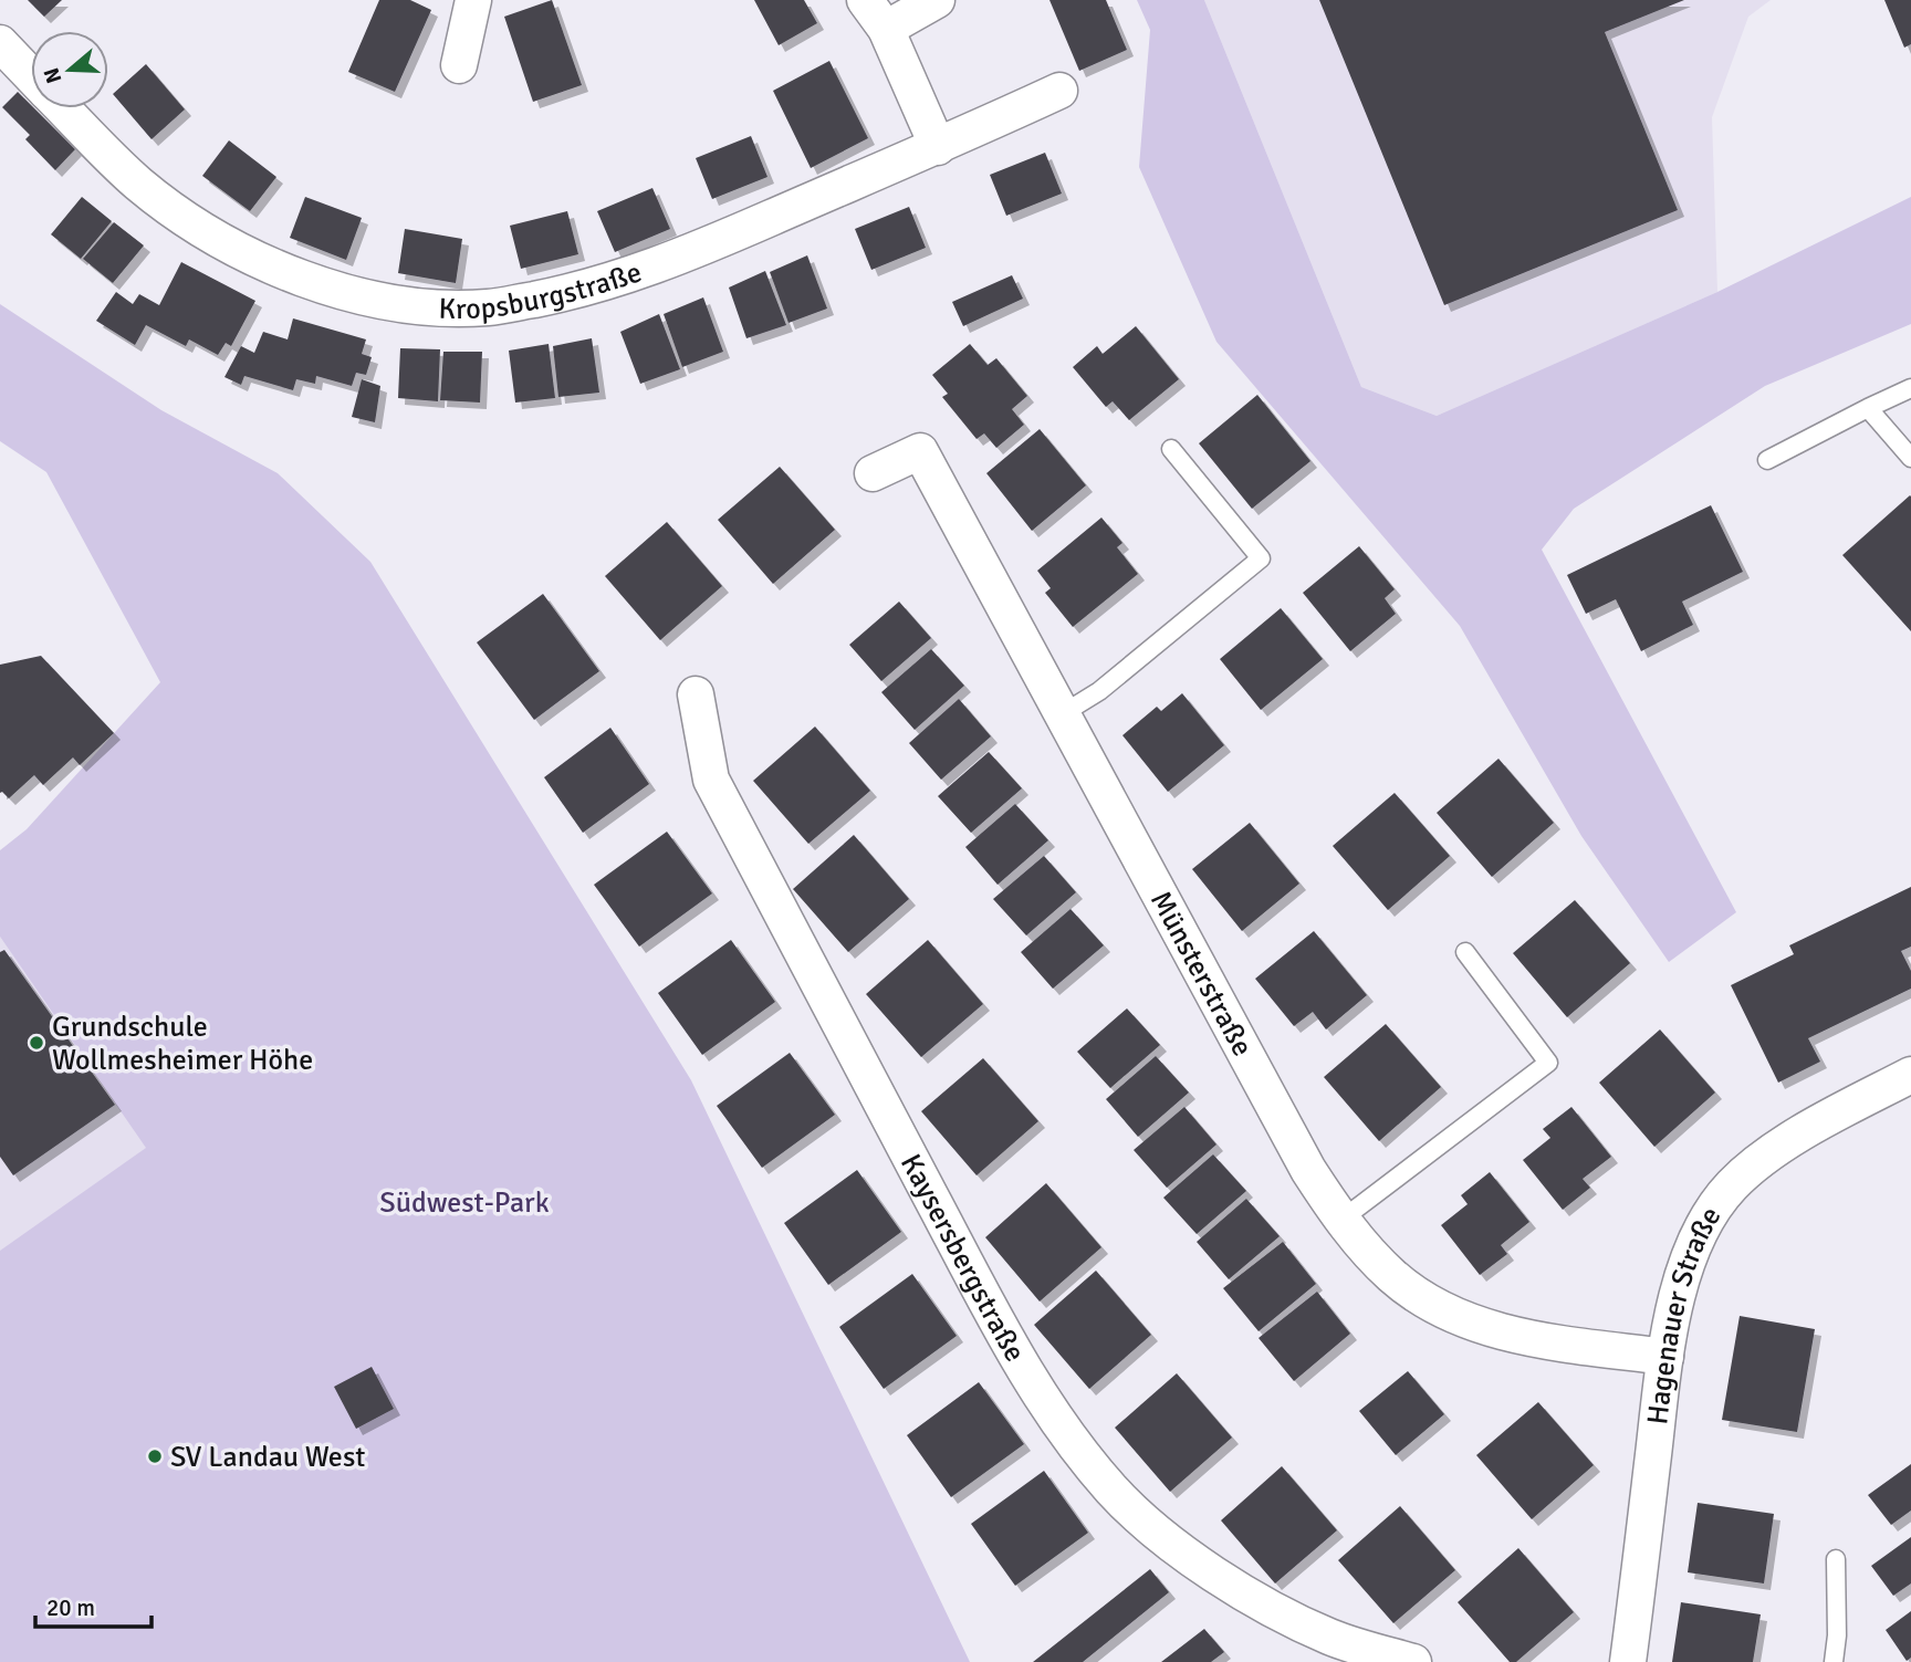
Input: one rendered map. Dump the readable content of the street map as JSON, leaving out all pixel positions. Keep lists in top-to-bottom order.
{
  "streets": {
    "street": [
      "Kropsburgstraße",
      "Münsterstraße",
      "Kaysersbergstraße",
      "Hagenauer Straße"
    ]
  },
  "crossings": [
    ["Münsterstraße", "Hagenauer Straße"]
  ],
  "parks": ["Südwest-Park"],
  "places": ["Grundschule Wollmesheimer Höhe", "SV Landau West"],
  "scale_bar": "20 m",
  "north": "left"
}
